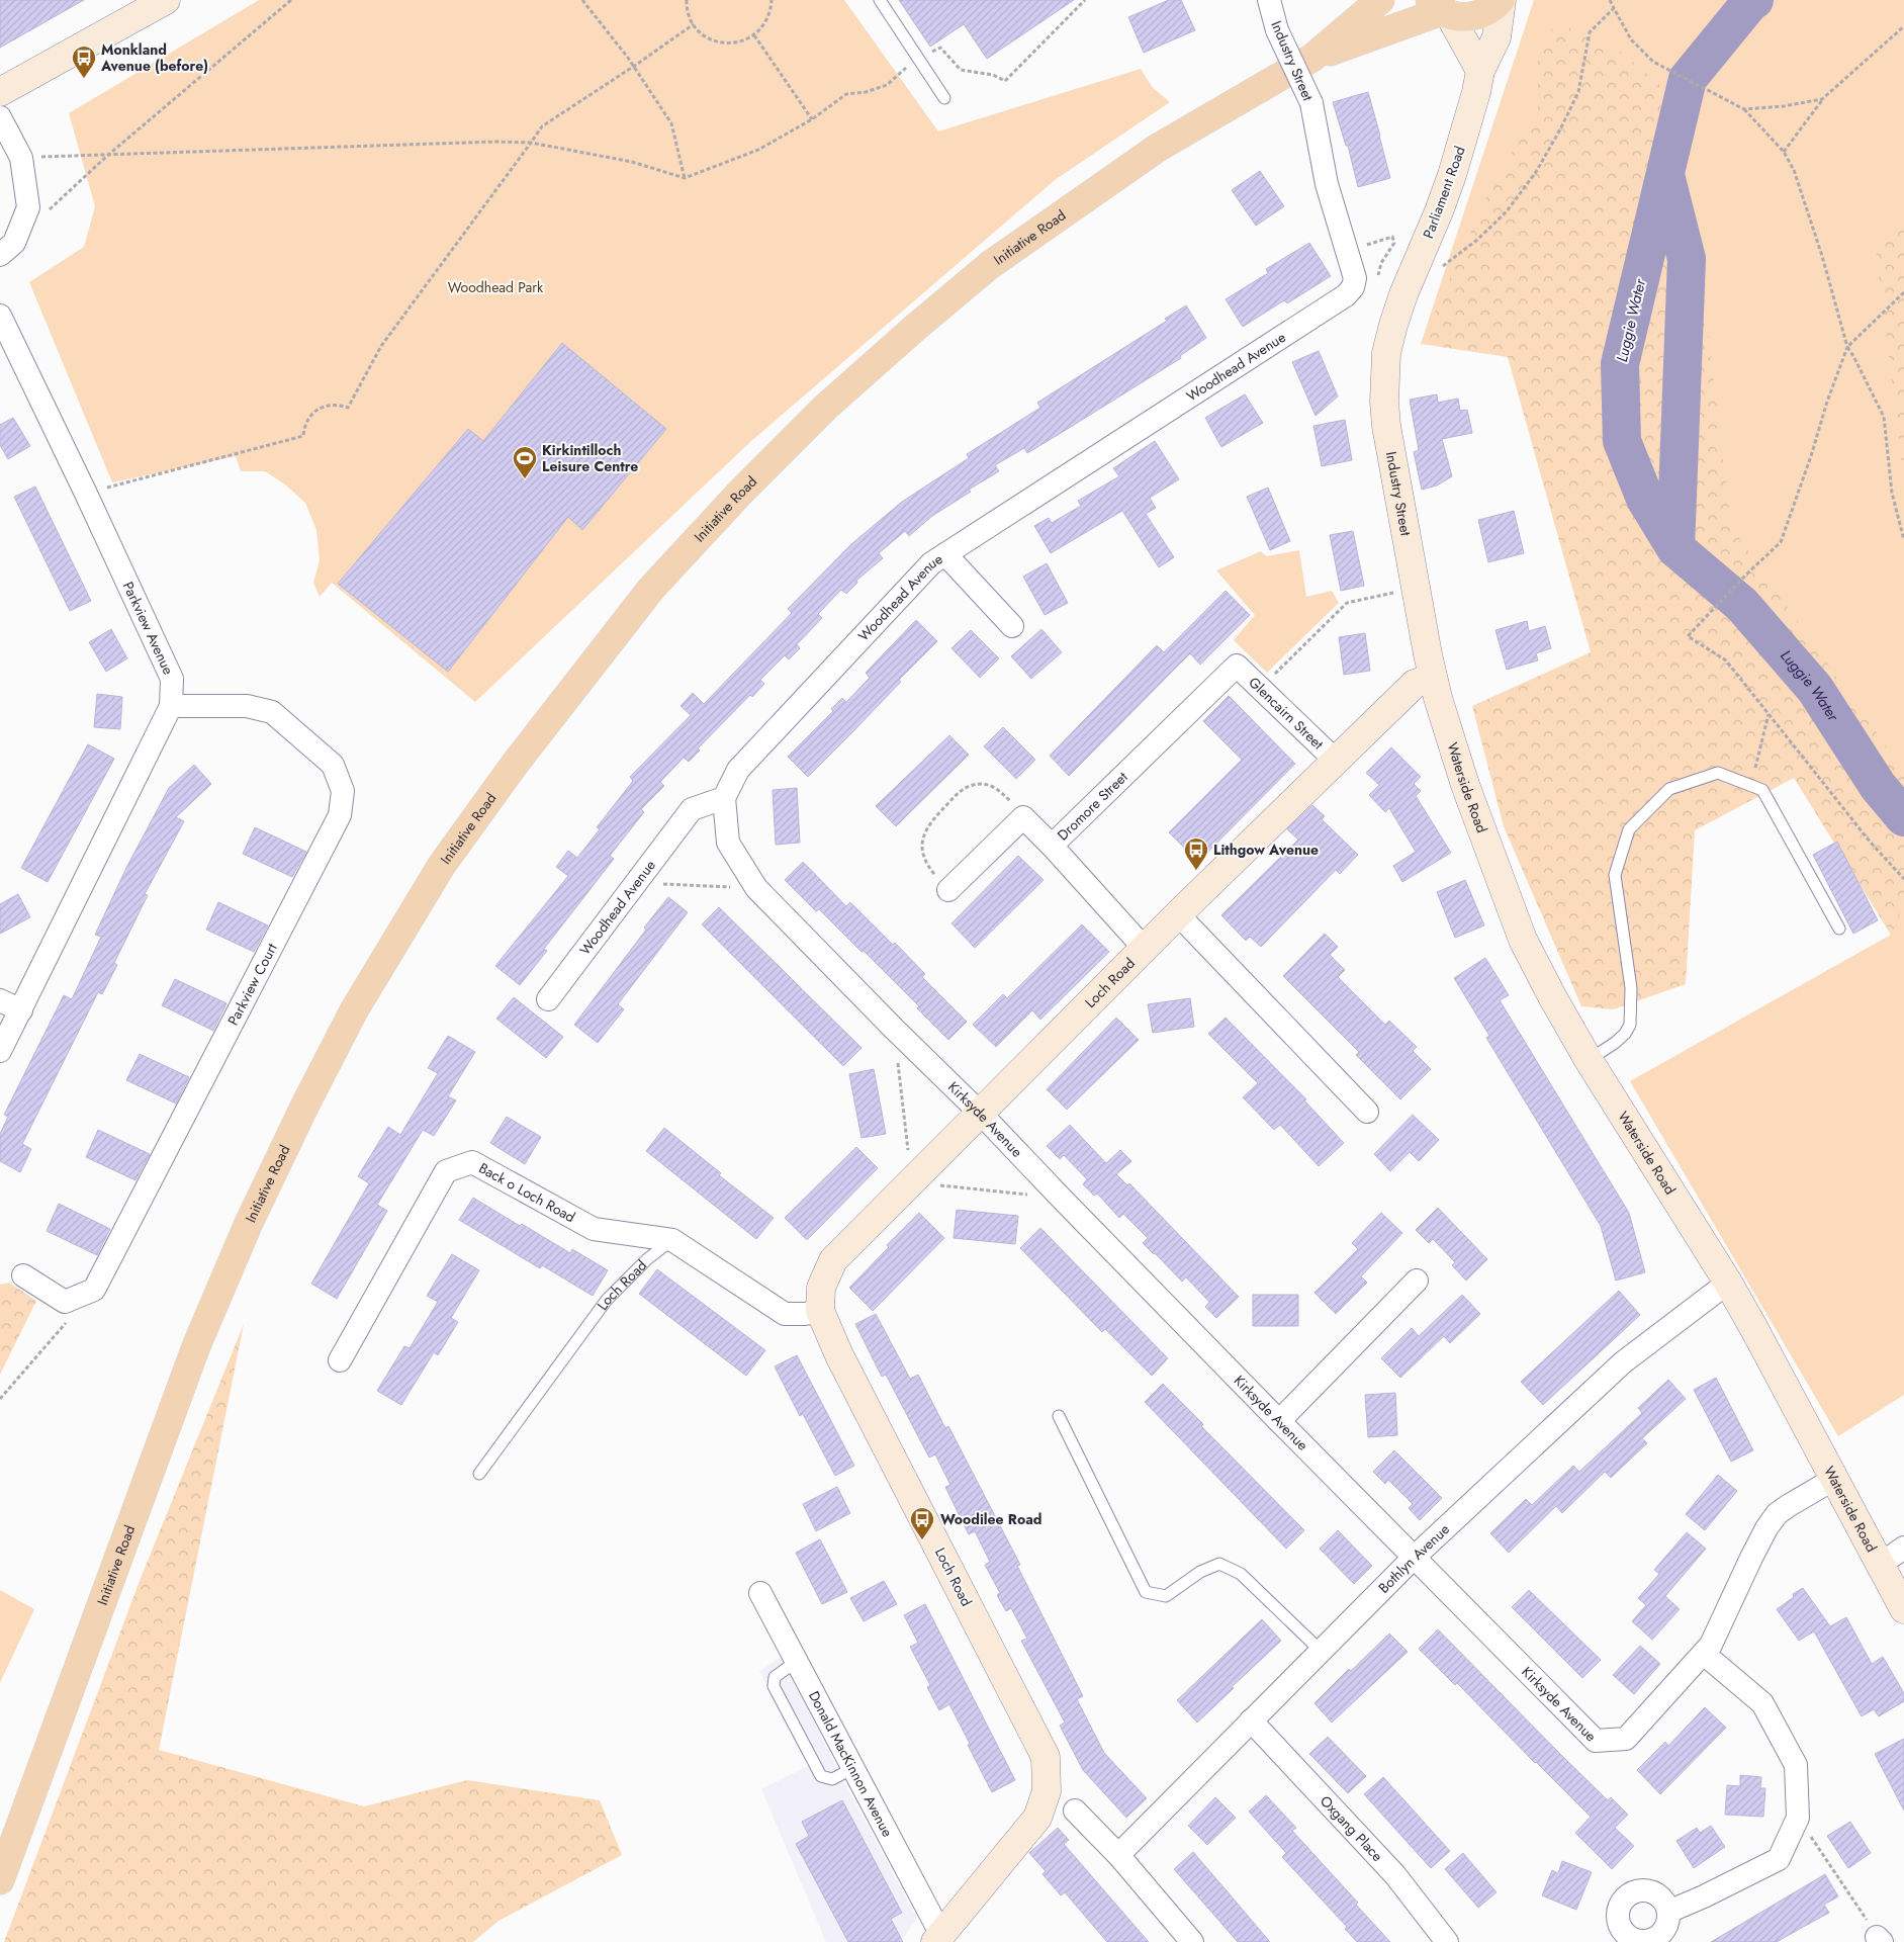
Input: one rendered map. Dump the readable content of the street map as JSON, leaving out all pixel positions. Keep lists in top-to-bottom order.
{
  "streets": {
    "main road": [
      "Industry Street",
      "Parliament Road",
      "Initiative Road",
      "Waterside Road",
      "Loch Road"
    ],
    "street": [
      "Woodhead Avenue",
      "Parkview Avenue",
      "Glencairn Street",
      "Dromore Street",
      "Parkview Court",
      "Kirksyde Avenue",
      "Back o Loch Road",
      "Bothlyn Avenue",
      "Donald MacKinnon Avenue",
      "Oxgang Place"
    ]
  },
  "crossings": [
    ["Industry Street", "Parliament Road"],
    ["Industry Street", "Woodhead Avenue"],
    ["Industry Street", "Waterside Road"],
    ["Industry Street", "Loch Road"],
    ["Woodhead Avenue", "Kirksyde Avenue"],
    ["Parkview Avenue", "Parkview Court"],
    ["Glencairn Street", "Dromore Street"],
    ["Glencairn Street", "Loch Road"],
    ["Waterside Road", "Loch Road"],
    ["Waterside Road", "Kirksyde Avenue"],
    ["Waterside Road", "Bothlyn Avenue"],
    ["Loch Road", "Kirksyde Avenue"],
    ["Loch Road", "Back o Loch Road"],
    ["Loch Road", "Donald MacKinnon Avenue"],
    ["Kirksyde Avenue", "Bothlyn Avenue"],
    ["Bothlyn Avenue", "Oxgang Place"]
  ],
  "water": ["Luggie Water"],
  "parks": ["Woodhead Park"],
  "places": {
    "bus stop": ["Monkland Avenue (before)", "Lithgow Avenue", "Woodilee Road"],
    "sports": ["Kirkintilloch Leisure Centre"]
  }
}
